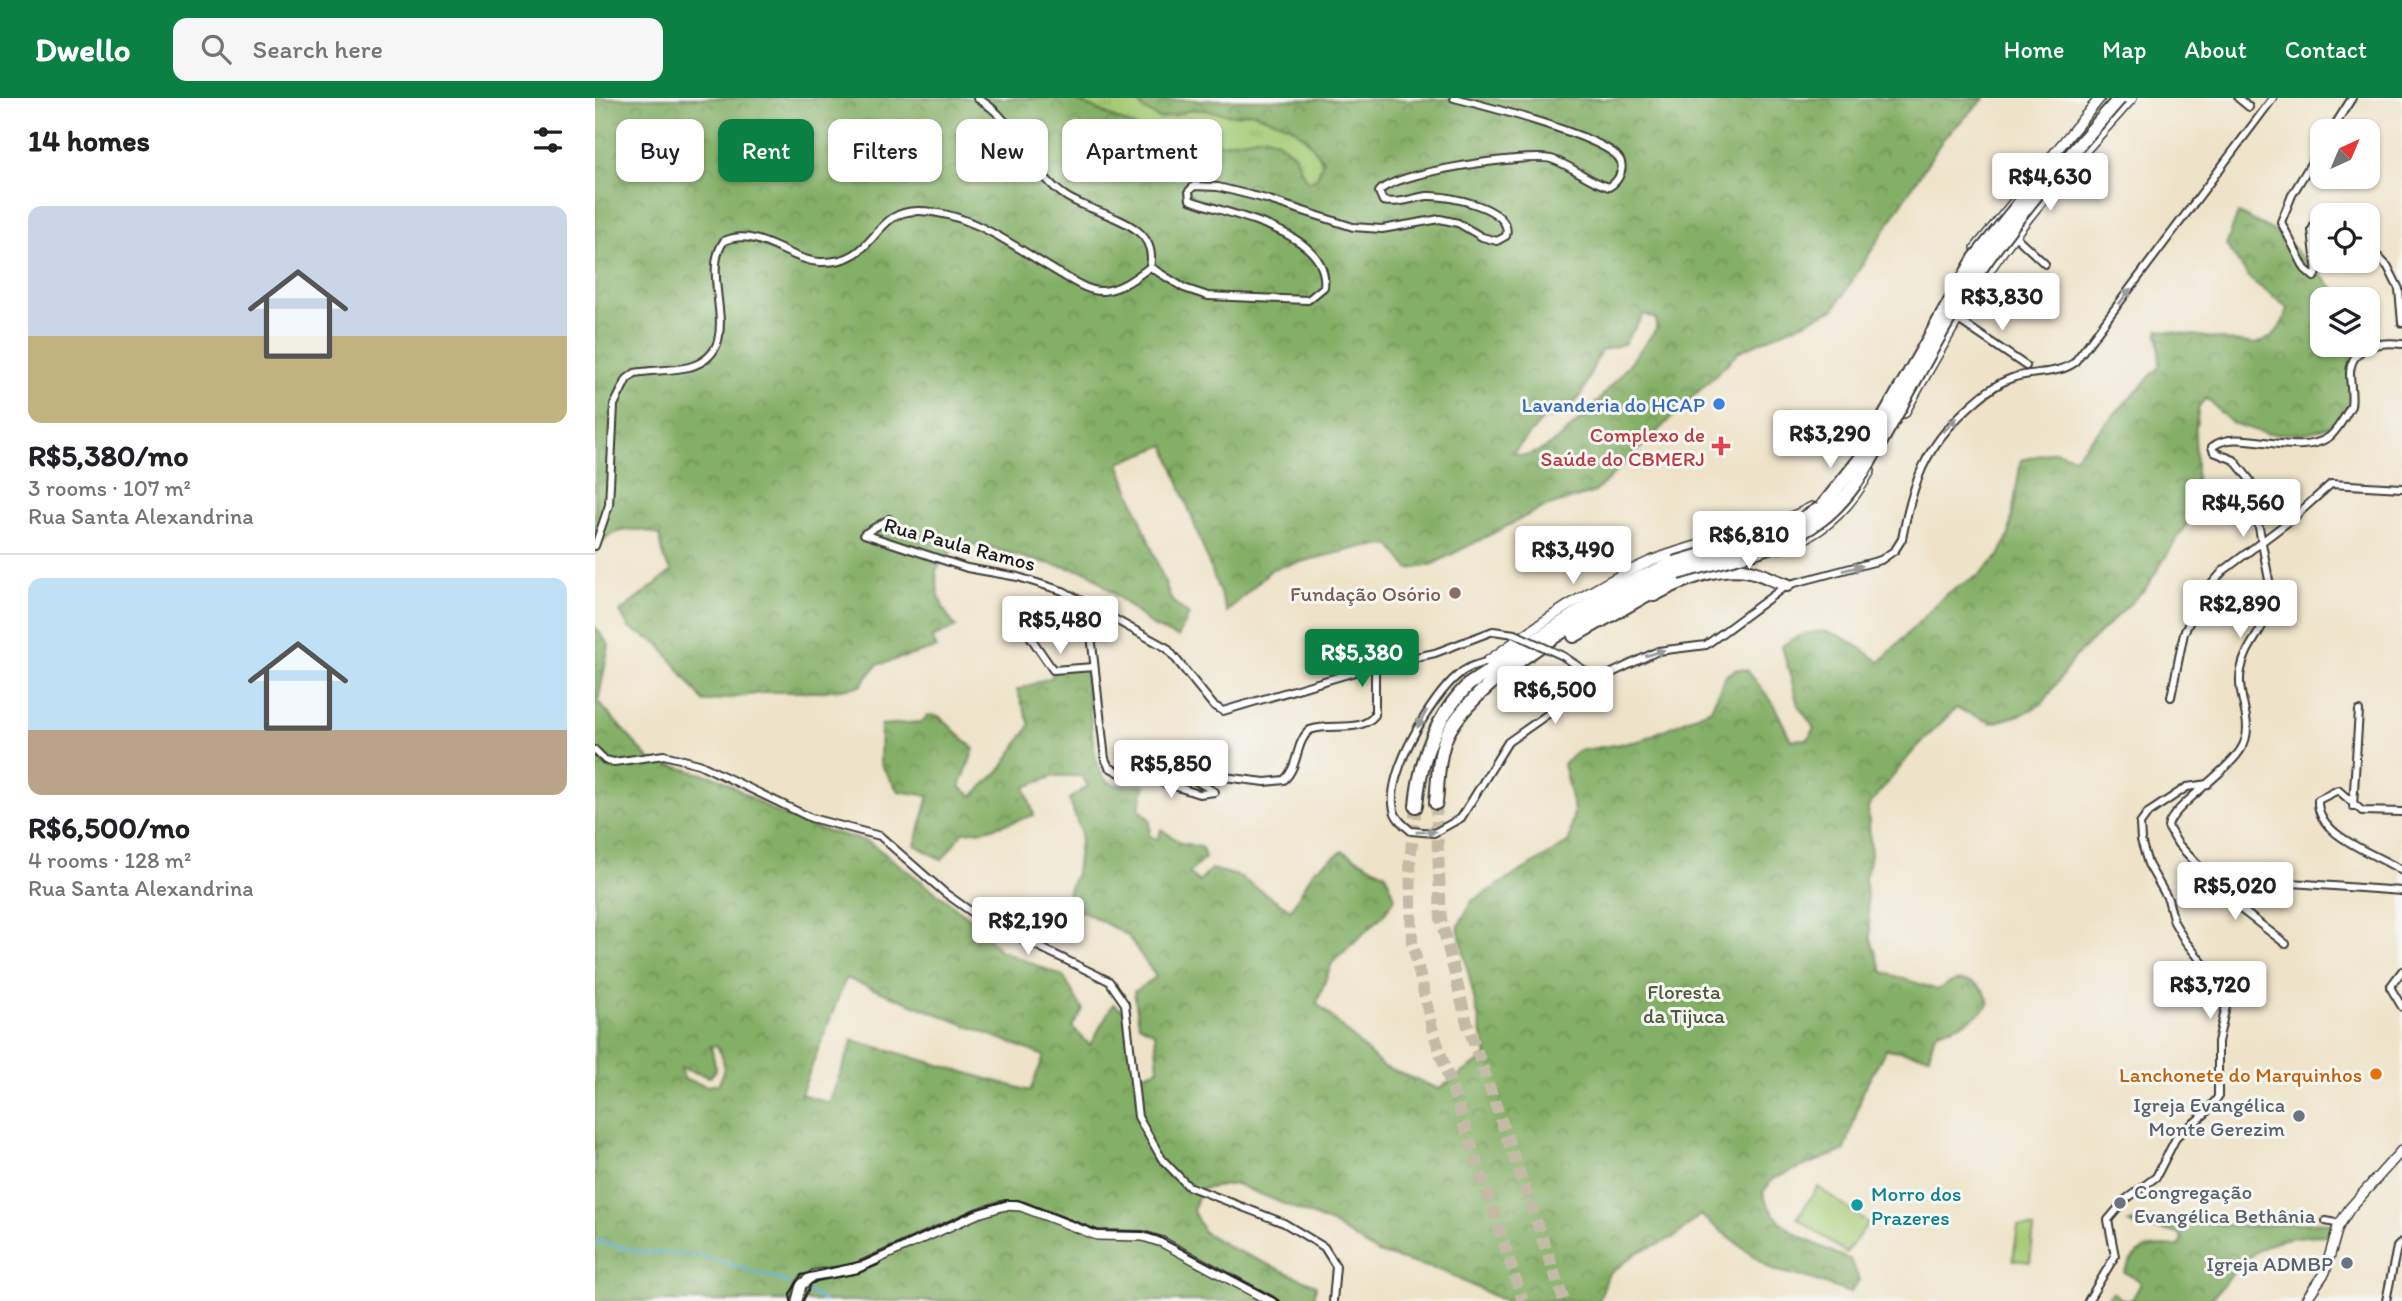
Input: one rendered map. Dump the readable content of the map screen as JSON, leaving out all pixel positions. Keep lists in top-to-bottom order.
{
  "streets": {
    "street": ["Rua Paula Ramos"]
  },
  "parks": ["Floresta da Tijuca"],
  "places": {
    "other": [
      "Lavanderia do HCAP",
      "Fundação Osório",
      "Lanchonete do Marquinhos",
      "Igreja Evangélica Monte Gerezim",
      "Congregação Evangélica Bethânia",
      "Morro dos Prazeres",
      "Igreja ADMBP"
    ],
    "health": ["Complexo de Saúde do CBMERJ"]
  },
  "north": "top right",
  "page": {
    "header": "Dwello",
    "search": "Search here",
    "nav": [
      "Home",
      "Map",
      "About",
      "Contact"
    ],
    "heading": "14 homes",
    "chip": [
      "Buy",
      "Rent",
      "Filters",
      "New",
      "Apartment"
    ],
    "price": [
      "R$4,630",
      "R$3,830",
      "R$3,290",
      "R$4,560",
      "R$6,810",
      "R$3,490",
      "R$2,890",
      "R$5,480",
      "R$5,380",
      "R$6,500",
      "R$5,850",
      "R$5,020",
      "R$2,190",
      "R$3,720"
    ],
    "list": [
      {
        "name": "R$5,380/mo",
        "note": "3 rooms · 107 m² · Rua Santa Alexandrina"
      },
      {
        "name": "R$6,500/mo",
        "note": "4 rooms · 128 m² · Rua Santa Alexandrina"
      }
    ]
  }
}
